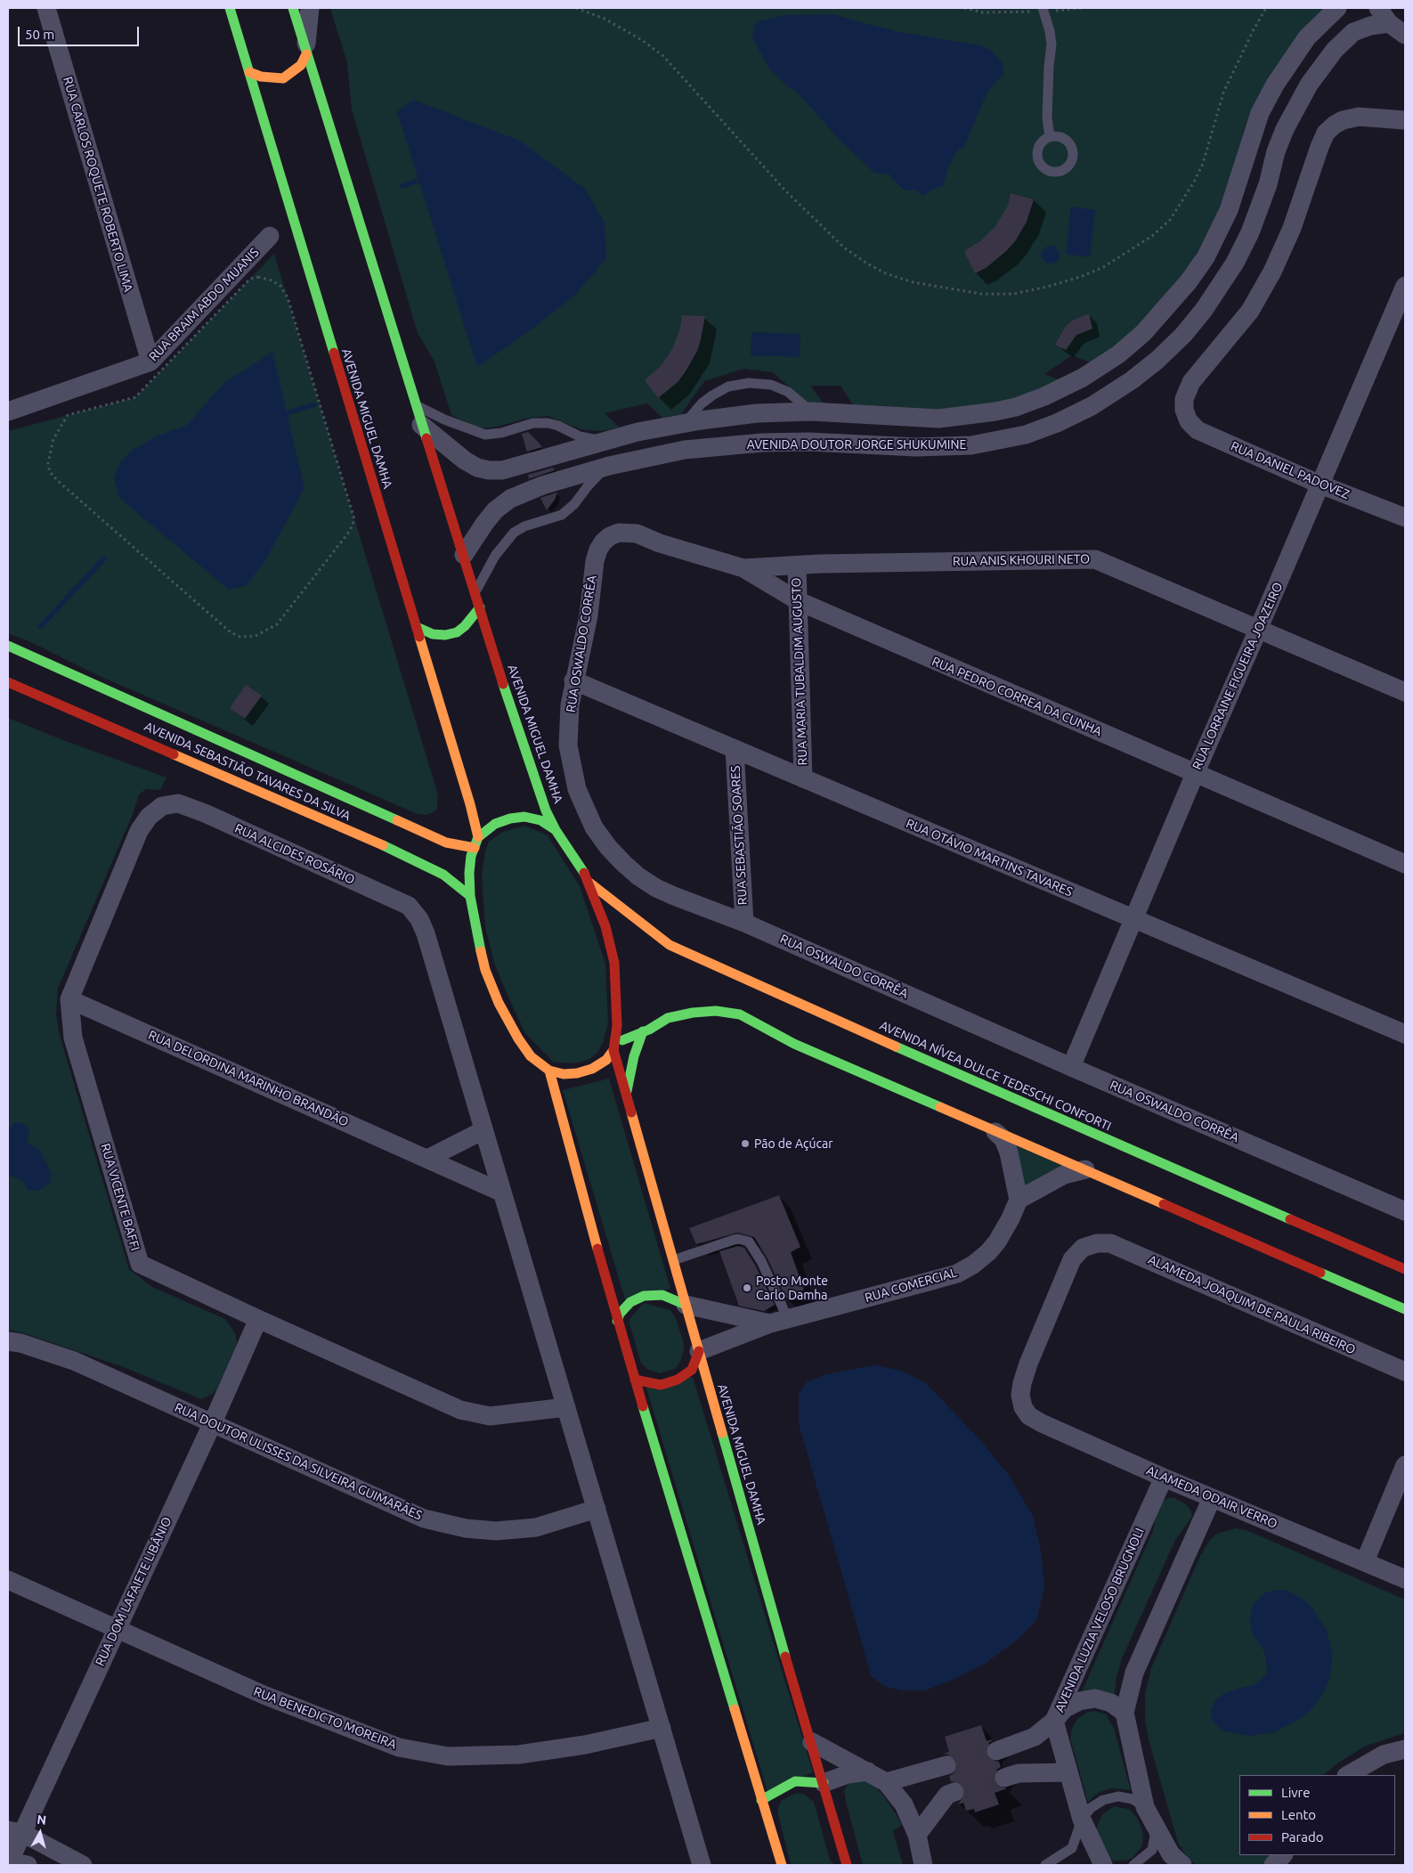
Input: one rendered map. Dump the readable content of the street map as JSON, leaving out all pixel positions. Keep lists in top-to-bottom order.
{
  "streets": {
    "main road": ["AVENIDA MIGUEL DAMHA", "AVENIDA SEBASTIÃO TAVARES DA SILVA", "AVENIDA NÍVEA DULCE TEDESCHI CONFORTI"],
    "street": [
      "RUA CARLOS ROQUETE ROBERTO LIMA",
      "RUA BRAIM ABDO MUANIS",
      "AVENIDA DOUTOR JORGE SHUKUMINE",
      "RUA DANIEL PADOVEZ",
      "RUA ANIS KHOURI NETO",
      "RUA OSWALDO CORRÊA",
      "RUA MARIA TUBALDIM AUGUSTO",
      "RUA LORRAINE FIGUEIRA JOAZEIRO",
      "RUA PEDRO CORREA DA CUNHA",
      "RUA SEBASTIÃO SOARES",
      "RUA ALCIDES ROSÁRIO",
      "RUA OTÁVIO MARTINS TAVARES",
      "RUA DELORDINA MARINHO BRANDÃO",
      "RUA VICENTE BAFFI",
      "RUA COMERCIAL",
      "ALAMEDA JOAQUIM DE PAULA RIBEIRO",
      "RUA DOUTOR ULISSES DA SILVEIRA GUIMARÃES",
      "ALAMEDA ODAIR VERRO",
      "RUA DOM LAFAIETE LIBÂNIO",
      "AVENIDA LUZIA VELOSO BRUGNOLI",
      "RUA BENEDICTO MOREIRA"
    ]
  },
  "crossings": [
    ["RUA CARLOS ROQUETE ROBERTO LIMA", "RUA BRAIM ABDO MUANIS"],
    ["AVENIDA MIGUEL DAMHA", "AVENIDA DOUTOR JORGE SHUKUMINE"],
    ["AVENIDA MIGUEL DAMHA", "RUA COMERCIAL"],
    ["RUA DANIEL PADOVEZ", "RUA LORRAINE FIGUEIRA JOAZEIRO"],
    ["RUA ANIS KHOURI NETO", "RUA MARIA TUBALDIM AUGUSTO"],
    ["RUA ANIS KHOURI NETO", "RUA LORRAINE FIGUEIRA JOAZEIRO"],
    ["RUA ANIS KHOURI NETO", "RUA PEDRO CORREA DA CUNHA"],
    ["RUA OSWALDO CORRÊA", "RUA LORRAINE FIGUEIRA JOAZEIRO"],
    ["RUA OSWALDO CORRÊA", "RUA PEDRO CORREA DA CUNHA"],
    ["RUA OSWALDO CORRÊA", "RUA SEBASTIÃO SOARES"],
    ["RUA OSWALDO CORRÊA", "RUA OTÁVIO MARTINS TAVARES"],
    ["RUA MARIA TUBALDIM AUGUSTO", "RUA PEDRO CORREA DA CUNHA"],
    ["RUA MARIA TUBALDIM AUGUSTO", "RUA OTÁVIO MARTINS TAVARES"],
    ["RUA LORRAINE FIGUEIRA JOAZEIRO", "RUA PEDRO CORREA DA CUNHA"],
    ["RUA LORRAINE FIGUEIRA JOAZEIRO", "RUA OTÁVIO MARTINS TAVARES"],
    ["RUA SEBASTIÃO SOARES", "RUA OTÁVIO MARTINS TAVARES"],
    ["RUA ALCIDES ROSÁRIO", "RUA VICENTE BAFFI"],
    ["RUA DELORDINA MARINHO BRANDÃO", "RUA VICENTE BAFFI"],
    ["RUA VICENTE BAFFI", "RUA DOM LAFAIETE LIBÂNIO"],
    ["ALAMEDA JOAQUIM DE PAULA RIBEIRO", "ALAMEDA ODAIR VERRO"],
    ["RUA DOUTOR ULISSES DA SILVEIRA GUIMARÃES", "RUA DOM LAFAIETE LIBÂNIO"],
    ["ALAMEDA ODAIR VERRO", "AVENIDA LUZIA VELOSO BRUGNOLI"],
    ["RUA DOM LAFAIETE LIBÂNIO", "RUA BENEDICTO MOREIRA"]
  ],
  "places": ["Pão de Açúcar", "Posto Monte Carlo Damha"],
  "legend": ["Livre", "Lento", "Parado"],
  "scale_bar": "50 m",
  "north": "top"
}
